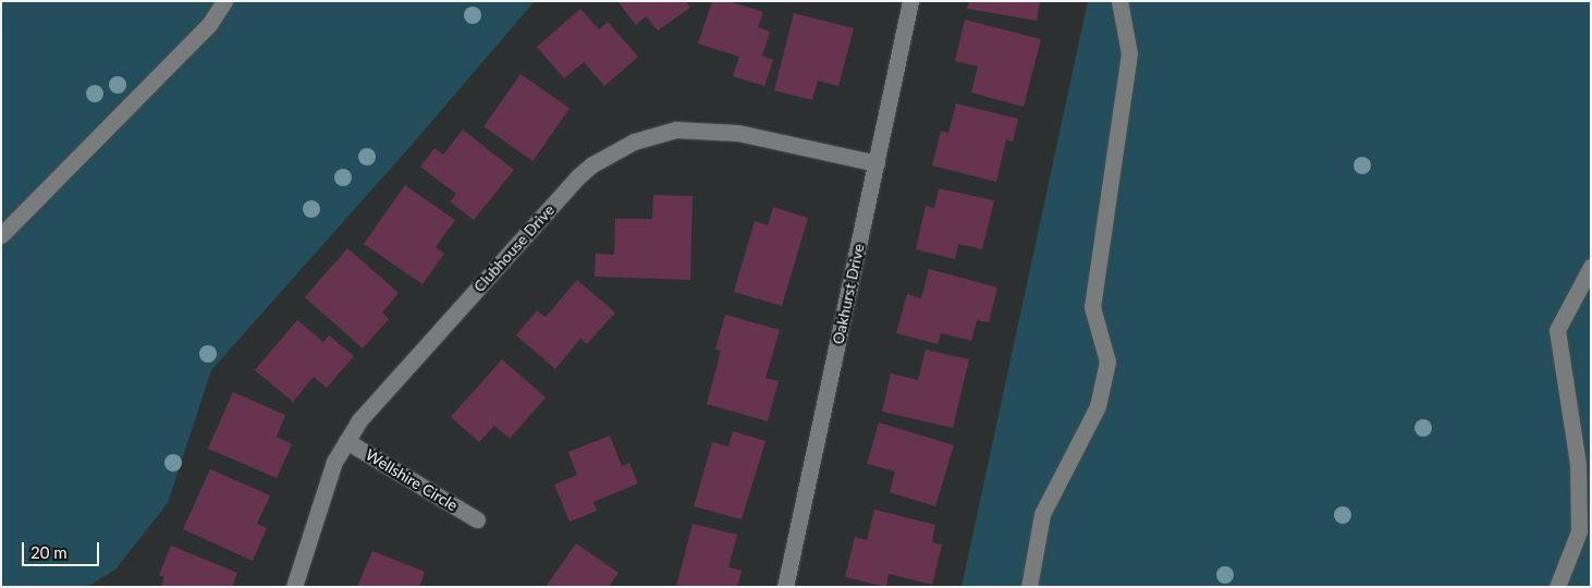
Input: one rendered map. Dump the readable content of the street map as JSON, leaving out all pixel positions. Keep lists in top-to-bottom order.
{
  "streets": {
    "street": ["Clubhouse Drive", "Oakhurst Drive", "Wellshire Circle"]
  },
  "crossings": [
    ["Clubhouse Drive", "Oakhurst Drive"],
    ["Clubhouse Drive", "Wellshire Circle"]
  ],
  "scale_bar": "20 m"
}
